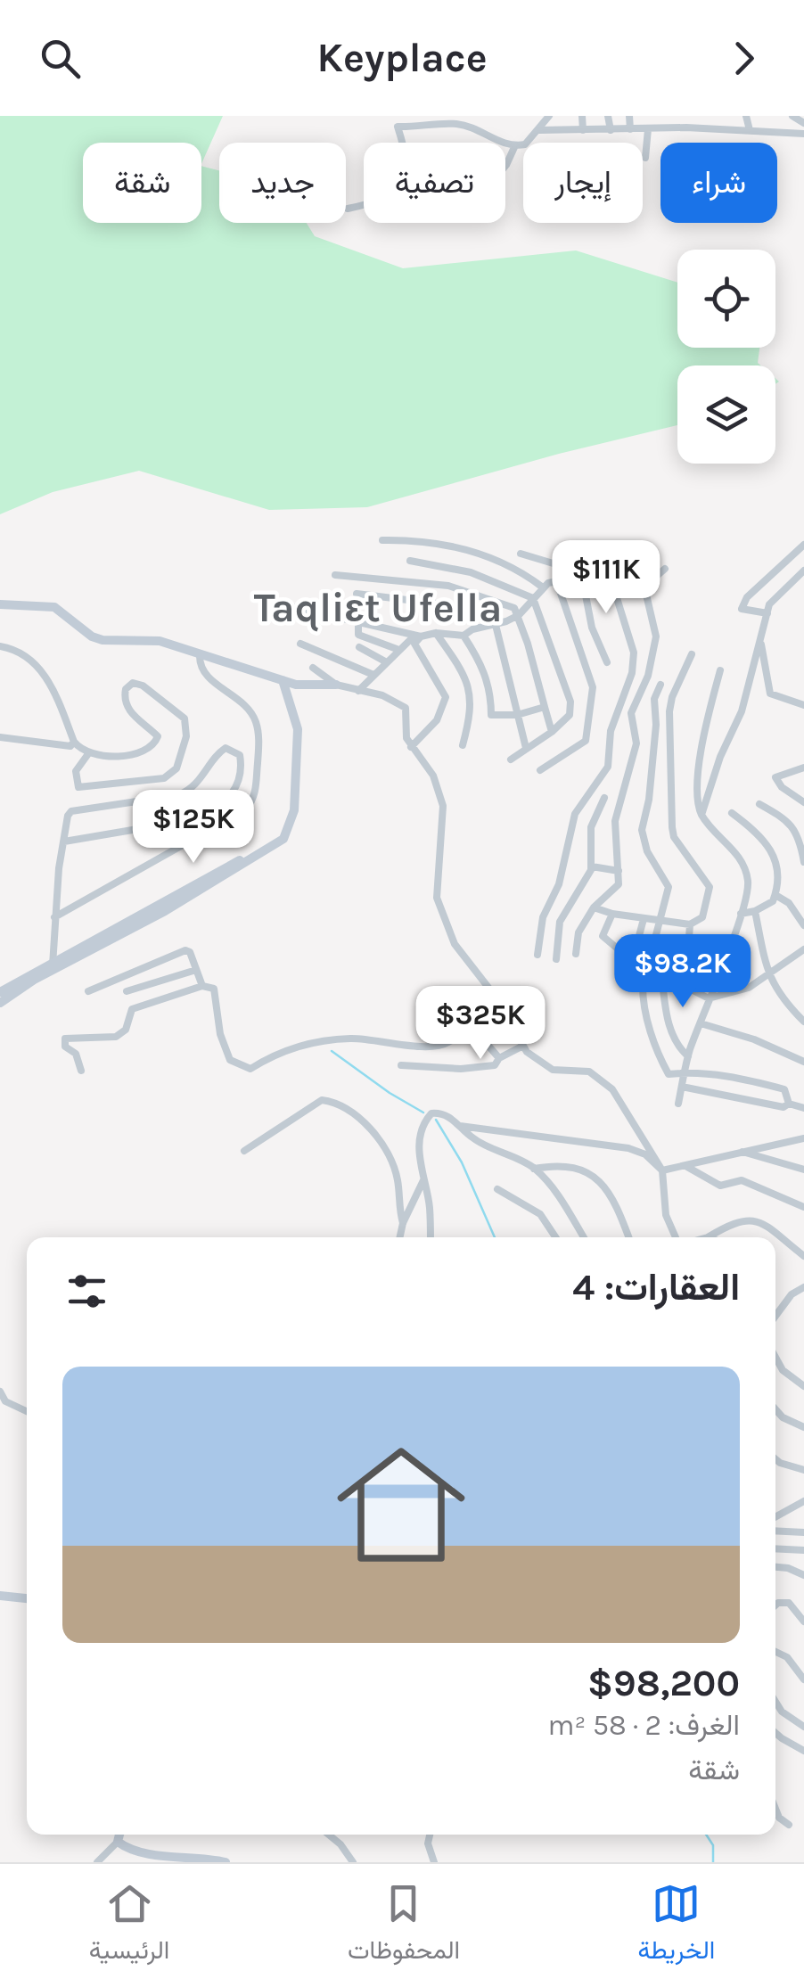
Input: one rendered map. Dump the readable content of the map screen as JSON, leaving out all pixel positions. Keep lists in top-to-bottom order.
{
  "districts": ["Taqliɛt Ufella"],
  "page": {
    "header": "Keyplace",
    "chip": [
      "شراء",
      "إيجار",
      "تصفية",
      "جديد",
      "شقة"
    ],
    "price": [
      "$111K",
      "$125K",
      "$98.2K",
      "$325K"
    ],
    "heading": "العقارات: 4",
    "list": [
      {
        "name": "$98,200",
        "note": "الغرف: 2 · 58 m² · شقة"
      }
    ],
    "tabs": ["الخريطة", "المحفوظات", "الرئيسية"]
  }
}
